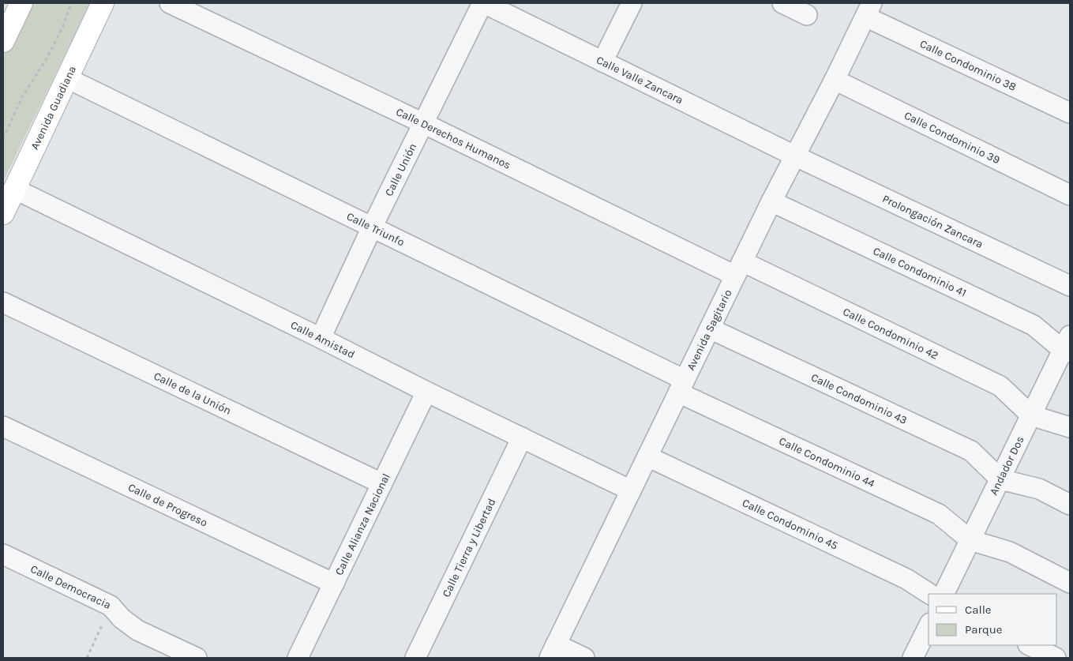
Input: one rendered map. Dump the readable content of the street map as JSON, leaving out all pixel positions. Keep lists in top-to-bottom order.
{
  "streets": {
    "street": [
      "Calle Condominio 38",
      "Calle Valle Zancara",
      "Avenida Guadiana",
      "Calle Derechos Humanos",
      "Calle Condominio 39",
      "Calle Unión",
      "Prolongación Zancara",
      "Calle Triunfo",
      "Calle Condominio 41",
      "Avenida Sagitario",
      "Calle Condominio 42",
      "Calle Amistad",
      "Calle de la Unión",
      "Calle Condominio 43",
      "Calle Condominio 44",
      "Andador Dos",
      "Calle de Progreso",
      "Calle Condominio 45",
      "Calle Alianza Nacional",
      "Calle Tierra y Libertad",
      "Calle Democracia"
    ]
  },
  "crossings": [
    ["Calle Condominio 38", "Avenida Sagitario"],
    ["Calle Valle Zancara", "Calle Unión"],
    ["Calle Valle Zancara", "Prolongación Zancara"],
    ["Calle Valle Zancara", "Avenida Sagitario"],
    ["Avenida Guadiana", "Calle Triunfo"],
    ["Avenida Guadiana", "Calle Amistad"],
    ["Calle Derechos Humanos", "Calle Unión"],
    ["Calle Derechos Humanos", "Avenida Sagitario"],
    ["Calle Derechos Humanos", "Calle Condominio 42"],
    ["Calle Condominio 39", "Avenida Sagitario"],
    ["Calle Unión", "Calle Triunfo"],
    ["Calle Unión", "Calle Amistad"],
    ["Prolongación Zancara", "Avenida Sagitario"],
    ["Calle Triunfo", "Avenida Sagitario"],
    ["Calle Triunfo", "Calle Condominio 44"],
    ["Calle Condominio 41", "Avenida Sagitario"],
    ["Calle Condominio 41", "Andador Dos"],
    ["Avenida Sagitario", "Calle Condominio 42"],
    ["Avenida Sagitario", "Calle Amistad"],
    ["Avenida Sagitario", "Calle Condominio 43"],
    ["Avenida Sagitario", "Calle Condominio 44"],
    ["Avenida Sagitario", "Calle Condominio 45"],
    ["Calle Condominio 42", "Andador Dos"],
    ["Calle Amistad", "Calle Alianza Nacional"],
    ["Calle Amistad", "Calle Tierra y Libertad"],
    ["Calle de la Unión", "Calle Alianza Nacional"],
    ["Calle Condominio 43", "Andador Dos"],
    ["Calle Condominio 44", "Andador Dos"],
    ["Calle de Progreso", "Calle Alianza Nacional"]
  ],
  "legend": ["Calle", "Parque"]
}
